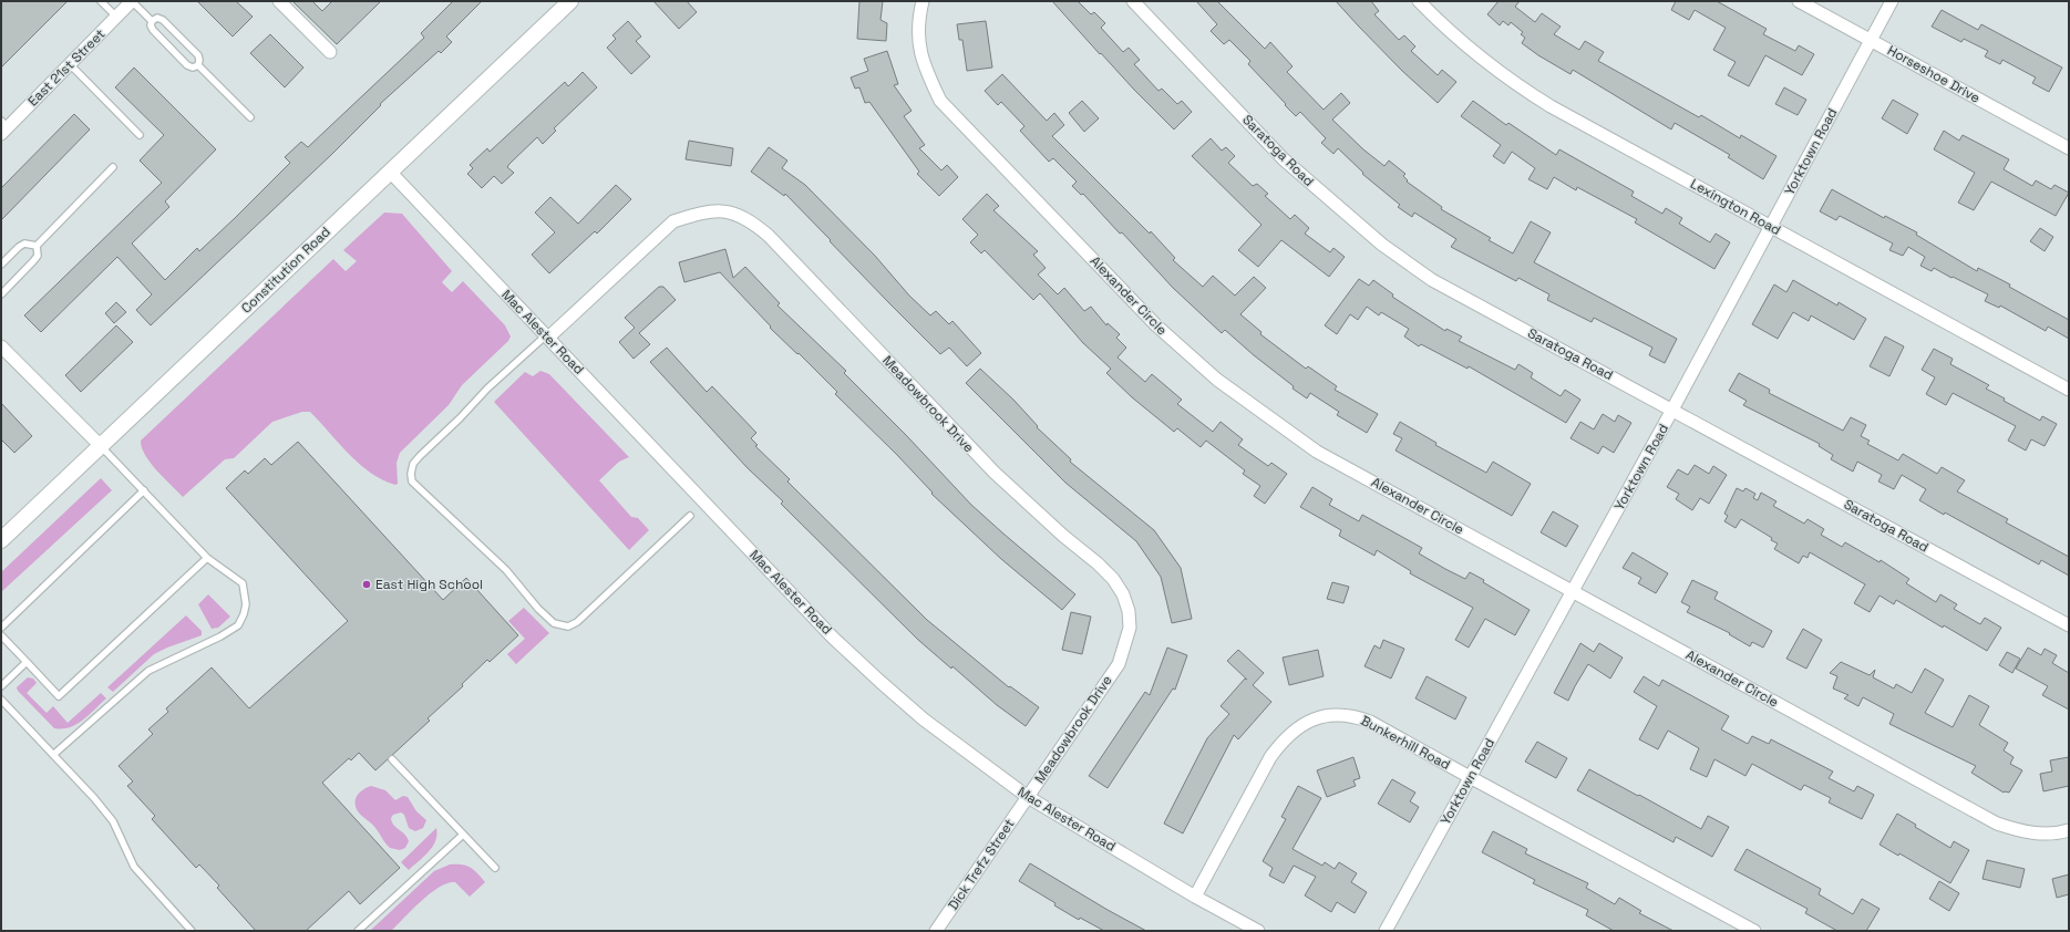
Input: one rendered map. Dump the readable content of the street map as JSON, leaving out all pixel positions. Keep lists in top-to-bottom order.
{
  "streets": {
    "street": [
      "East 21st Street",
      "Horseshoe Drive",
      "Saratoga Road",
      "Yorktown Road",
      "Lexington Road",
      "Constitution Road",
      "Alexander Circle",
      "Mac Alester Road",
      "Meadowbrook Drive",
      "Bunkerhill Road",
      "Dick Trefz Street"
    ]
  },
  "crossings": [
    ["Horseshoe Drive", "Yorktown Road"],
    ["Saratoga Road", "Yorktown Road"],
    ["Yorktown Road", "Lexington Road"],
    ["Yorktown Road", "Alexander Circle"],
    ["Yorktown Road", "Bunkerhill Road"],
    ["Constitution Road", "Mac Alester Road"],
    ["Mac Alester Road", "Meadowbrook Drive"],
    ["Mac Alester Road", "Bunkerhill Road"],
    ["Mac Alester Road", "Dick Trefz Street"],
    ["Meadowbrook Drive", "Dick Trefz Street"]
  ],
  "places": ["East High School"]
}
